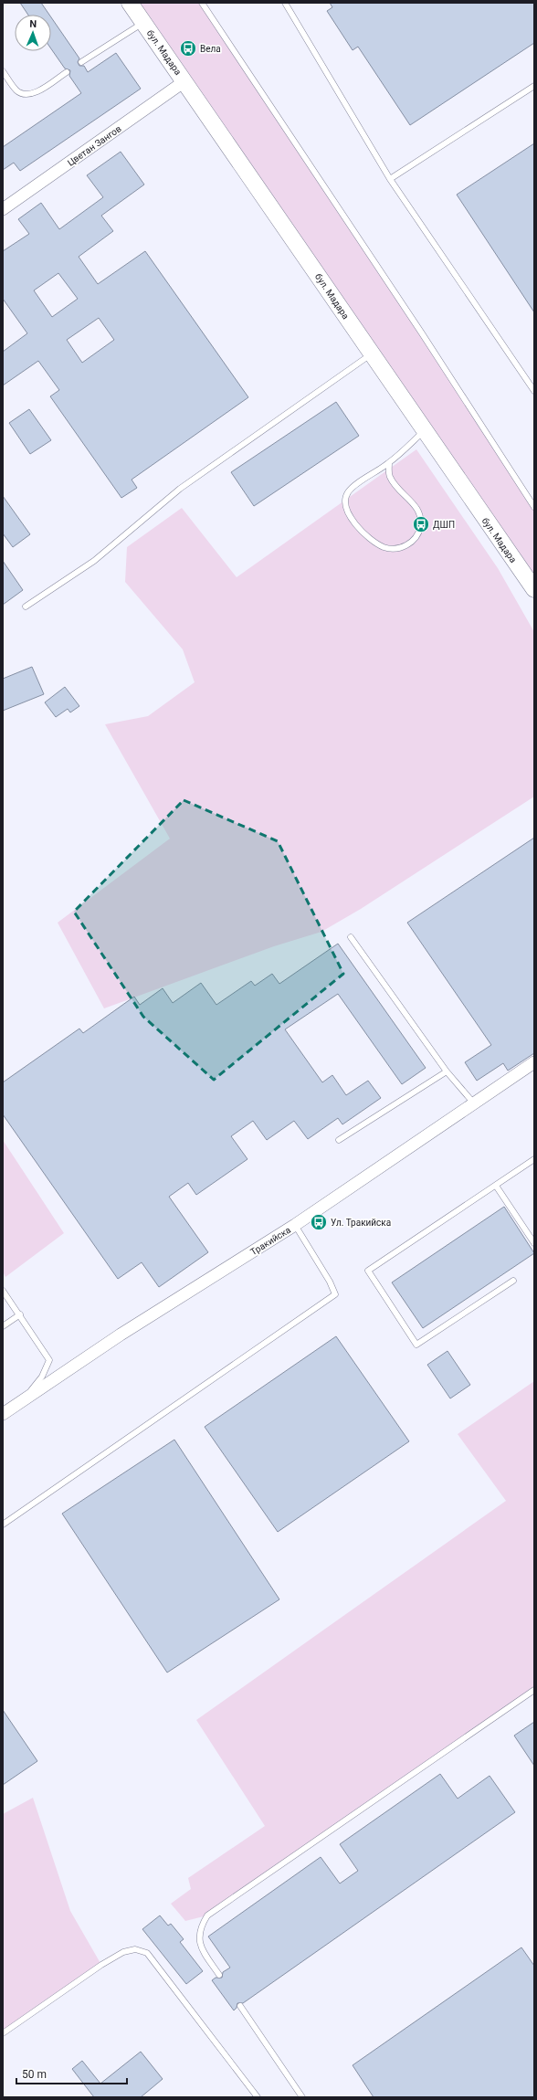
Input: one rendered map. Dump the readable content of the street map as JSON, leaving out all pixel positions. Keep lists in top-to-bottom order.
{
  "streets": {
    "main road": ["бул. Мадара"],
    "street": ["Цветан Зангов", "Тракийска"]
  },
  "crossings": [
    ["бул. Мадара", "Цветан Зангов"]
  ],
  "places": {
    "bus stop": ["Вела", "ДШП", "Ул. Тракийска"]
  },
  "scale_bar": "50 m",
  "north": "top"
}
